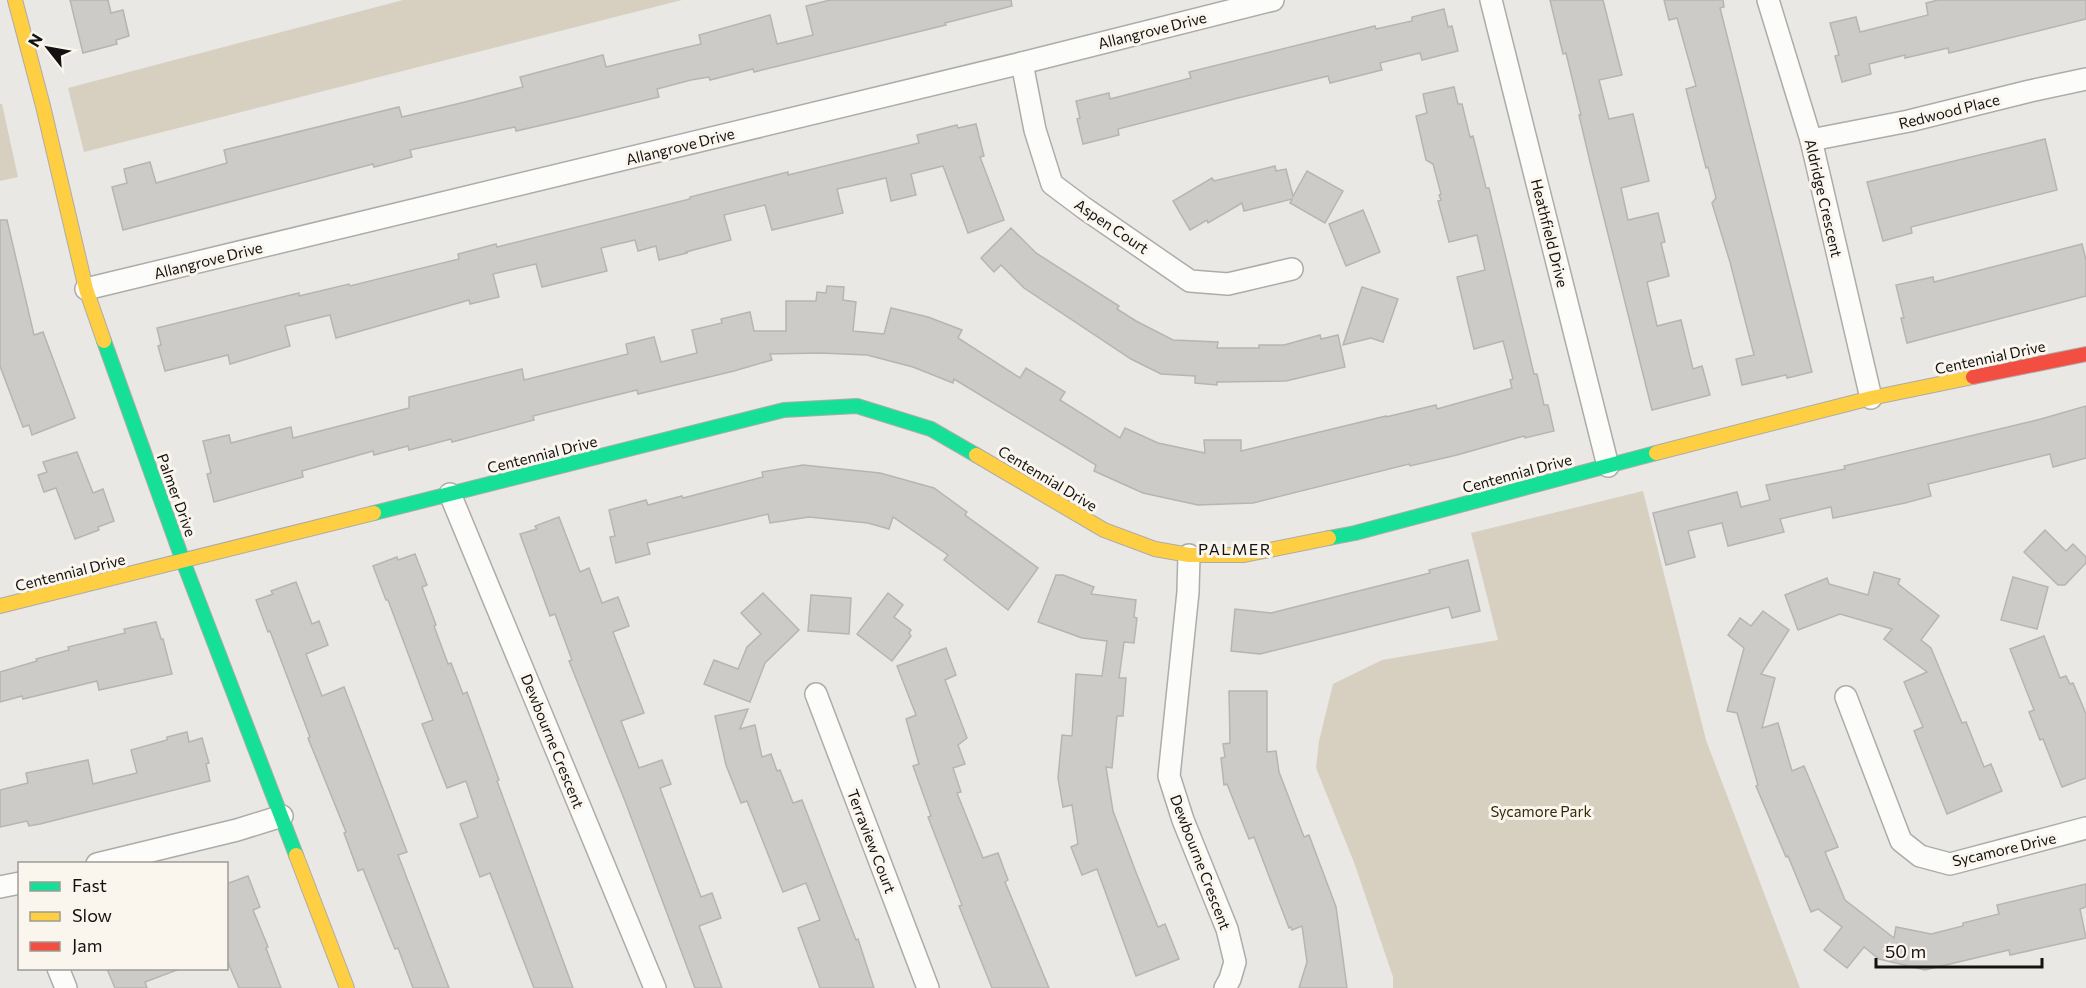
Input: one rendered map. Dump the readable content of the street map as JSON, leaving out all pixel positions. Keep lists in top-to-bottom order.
{
  "streets": {
    "street": [
      "Allangrove Drive",
      "Redwood Place",
      "Aldridge Crescent",
      "Aspen Court",
      "Heathfield Drive",
      "Centennial Drive",
      "Palmer Drive",
      "Dewbourne Crescent",
      "Terraview Court",
      "Sycamore Drive"
    ]
  },
  "crossings": [
    ["Allangrove Drive", "Aspen Court"],
    ["Allangrove Drive", "Palmer Drive"],
    ["Redwood Place", "Aldridge Crescent"],
    ["Aldridge Crescent", "Centennial Drive"],
    ["Heathfield Drive", "Centennial Drive"],
    ["Centennial Drive", "Palmer Drive"],
    ["Centennial Drive", "Dewbourne Crescent"]
  ],
  "districts": ["PALMER"],
  "parks": ["Sycamore Park"],
  "legend": ["Fast", "Slow", "Jam"],
  "scale_bar": "50 m",
  "north": "top left"
}
